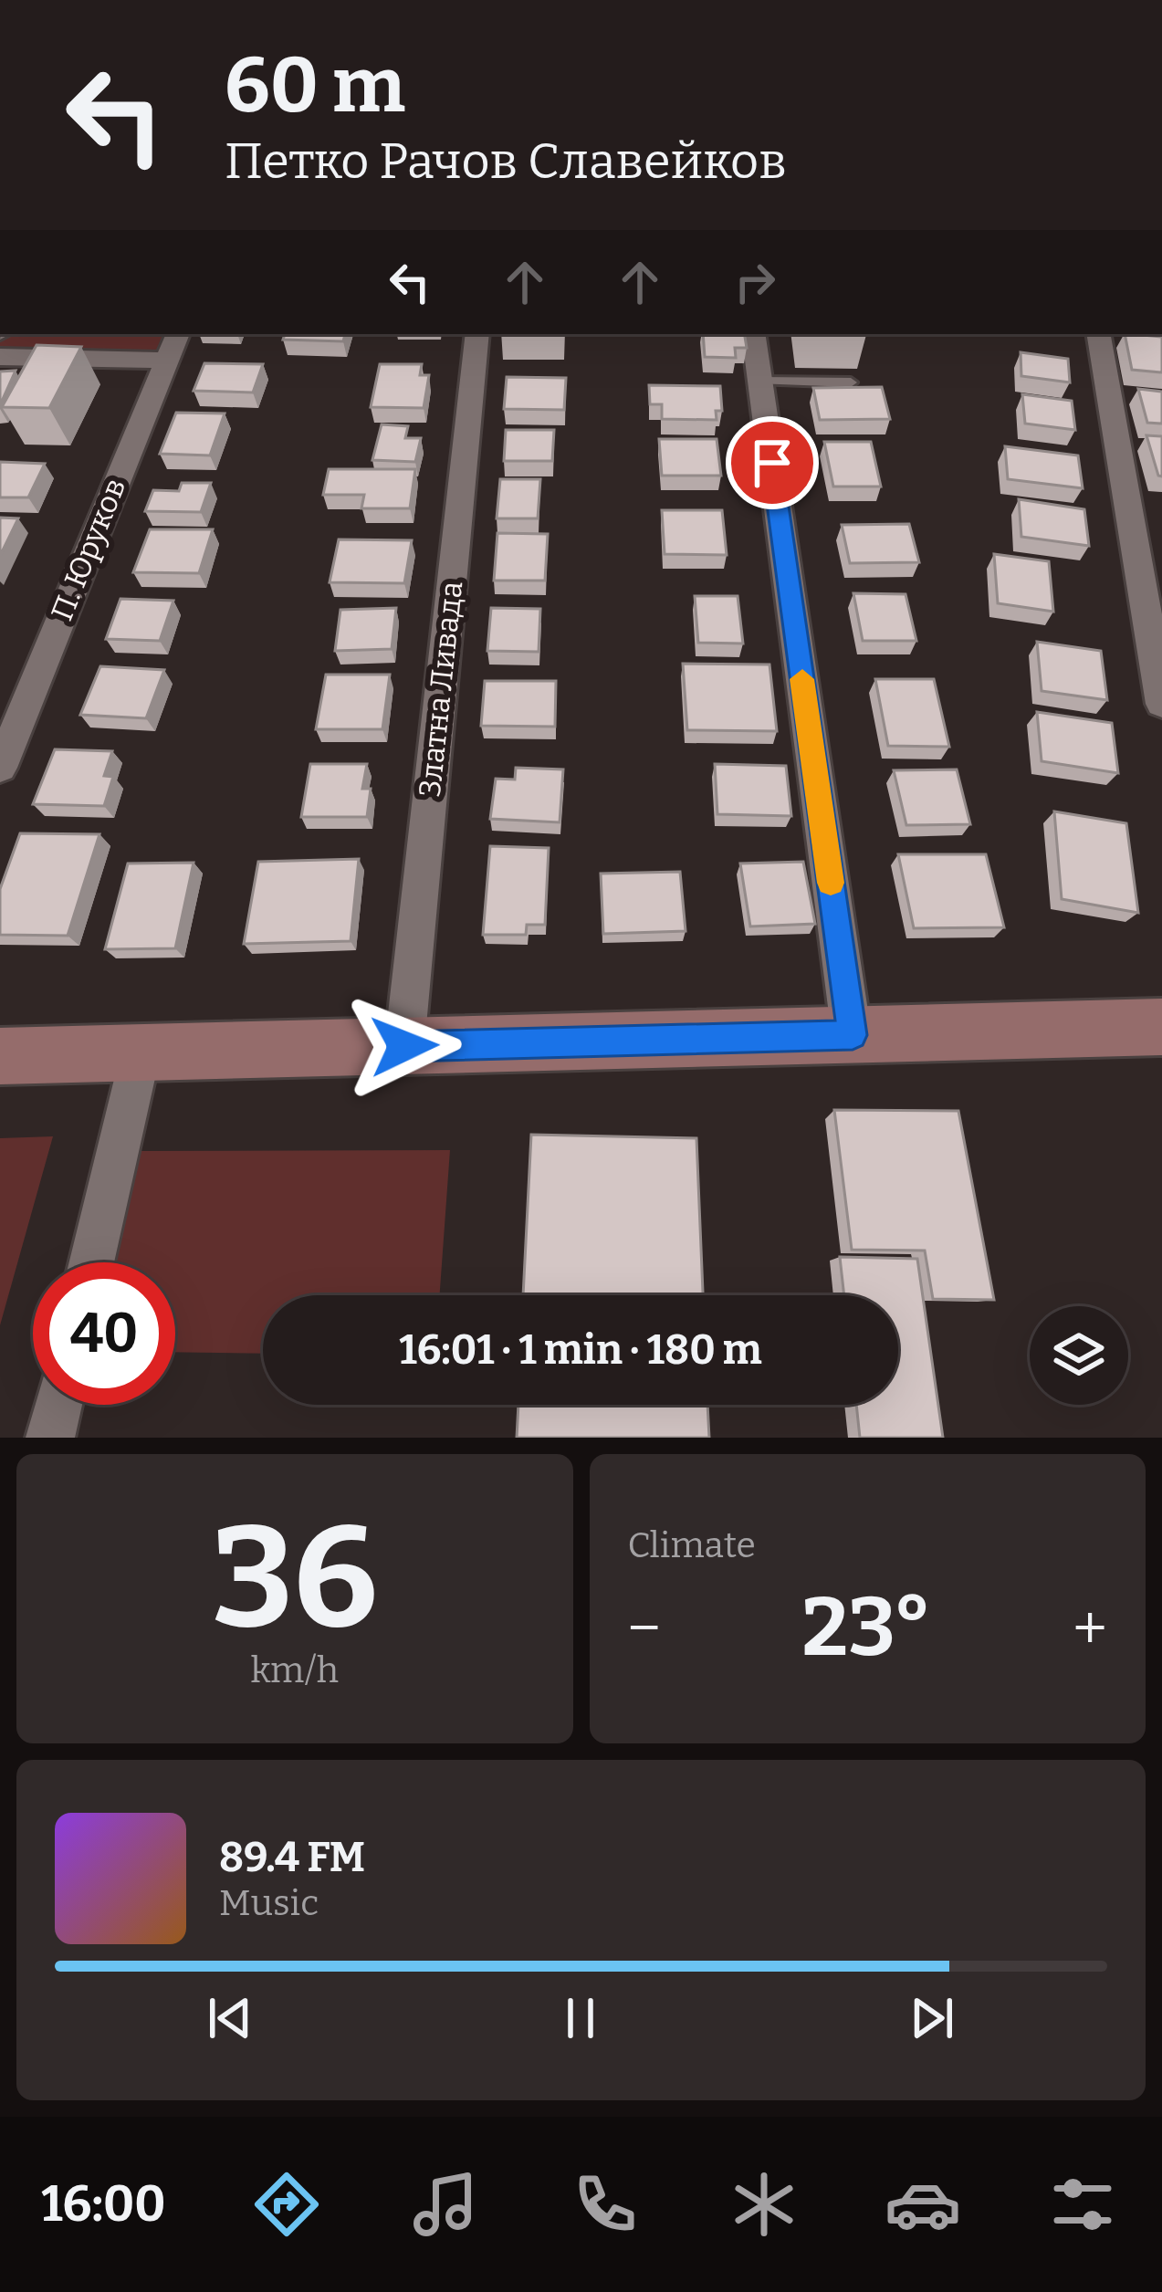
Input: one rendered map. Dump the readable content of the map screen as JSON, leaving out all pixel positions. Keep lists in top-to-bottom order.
{
  "streets": {
    "street": ["П. Юруков", "Златна Ливада"]
  },
  "page": {
    "turn": ["60 m", "Петко Рачов Славейков"],
    "limit": "40",
    "trip": "16:01 · 1 min · 180 m",
    "tile": [
      ["36", "km/h"],
      "Climate"
    ],
    "heat": ["−", "23°", "+"],
    "song": ["89.4 FM", "Music"],
    "tabs": "16:00"
  }
}
